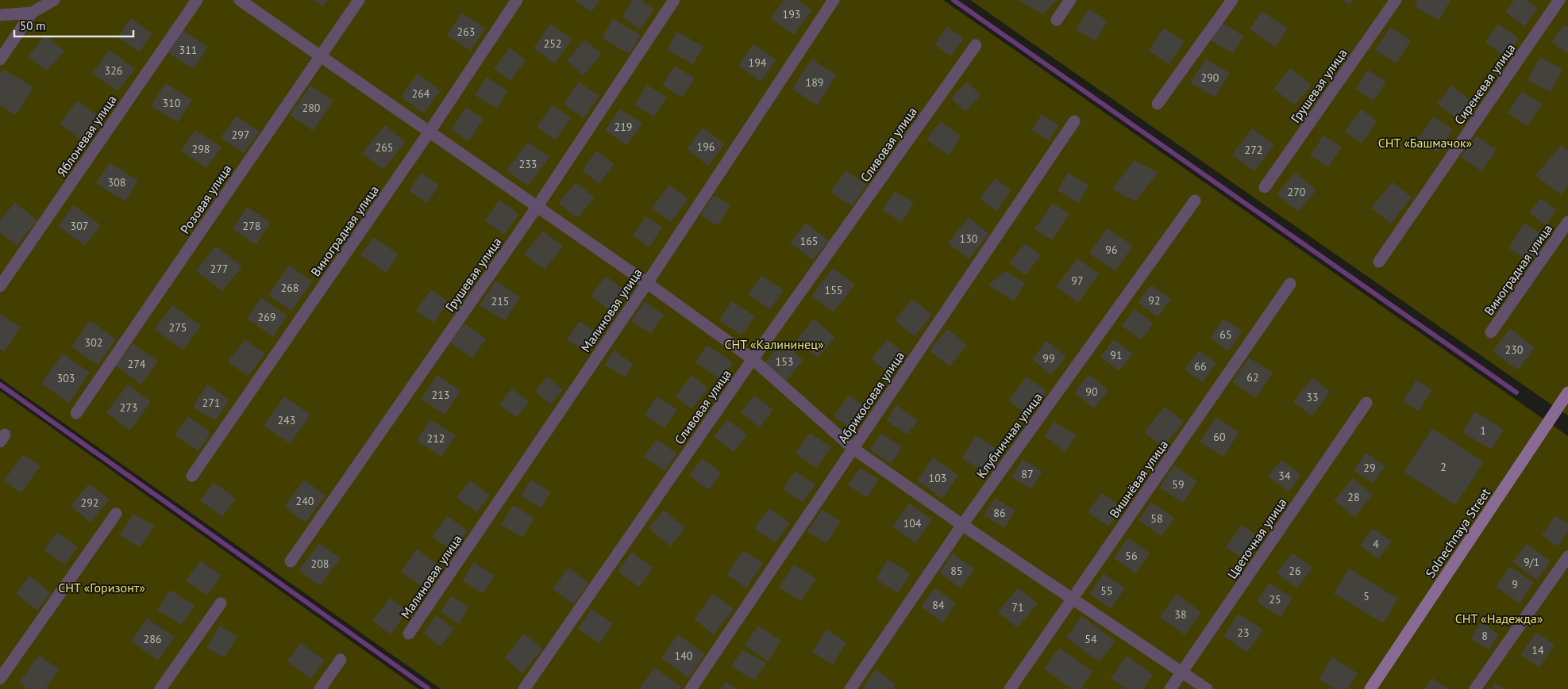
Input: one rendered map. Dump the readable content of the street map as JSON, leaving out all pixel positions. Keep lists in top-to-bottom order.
{
  "streets": {
    "street": [
      "Сиреневая улица",
      "Грушевая улица",
      "Яблоневая улица",
      "Сливовая улица",
      "Розовая улица",
      "Виноградная улица",
      "Малиновая улица",
      "Абрикосовая улица",
      "Клубничная улица",
      "Вишнёвая улица",
      "Solnechnaya Street",
      "Цветочная улица"
    ]
  },
  "parks": [
    "СНТ «Башмачок»",
    "СНТ «Калининец»",
    "СНТ «Горизонт»",
    "СНТ «Надежда»"
  ],
  "house_numbers": [
    "193",
    "263",
    "252",
    "311",
    "194",
    "326",
    "290",
    "189",
    "264",
    "310",
    "280",
    "219",
    "297",
    "196",
    "265",
    "298",
    "272",
    "233",
    "308",
    "270",
    "307",
    "278",
    "130",
    "165",
    "96",
    "277",
    "97",
    "268",
    "155",
    "92",
    "215",
    "269",
    "275",
    "65",
    "302",
    "230",
    "91",
    "99",
    "153",
    "274",
    "66",
    "62",
    "303",
    "90",
    "213",
    "33",
    "271",
    "273",
    "243",
    "1",
    "60",
    "212",
    "2",
    "29",
    "87",
    "34",
    "103",
    "59",
    "28",
    "240",
    "292",
    "86",
    "58",
    "104",
    "4",
    "56",
    "9/1",
    "208",
    "85",
    "26",
    "9",
    "55",
    "5",
    "25",
    "84",
    "71",
    "38",
    "23",
    "8",
    "286",
    "54",
    "14",
    "140"
  ],
  "scale_bar": "50 m"
}
